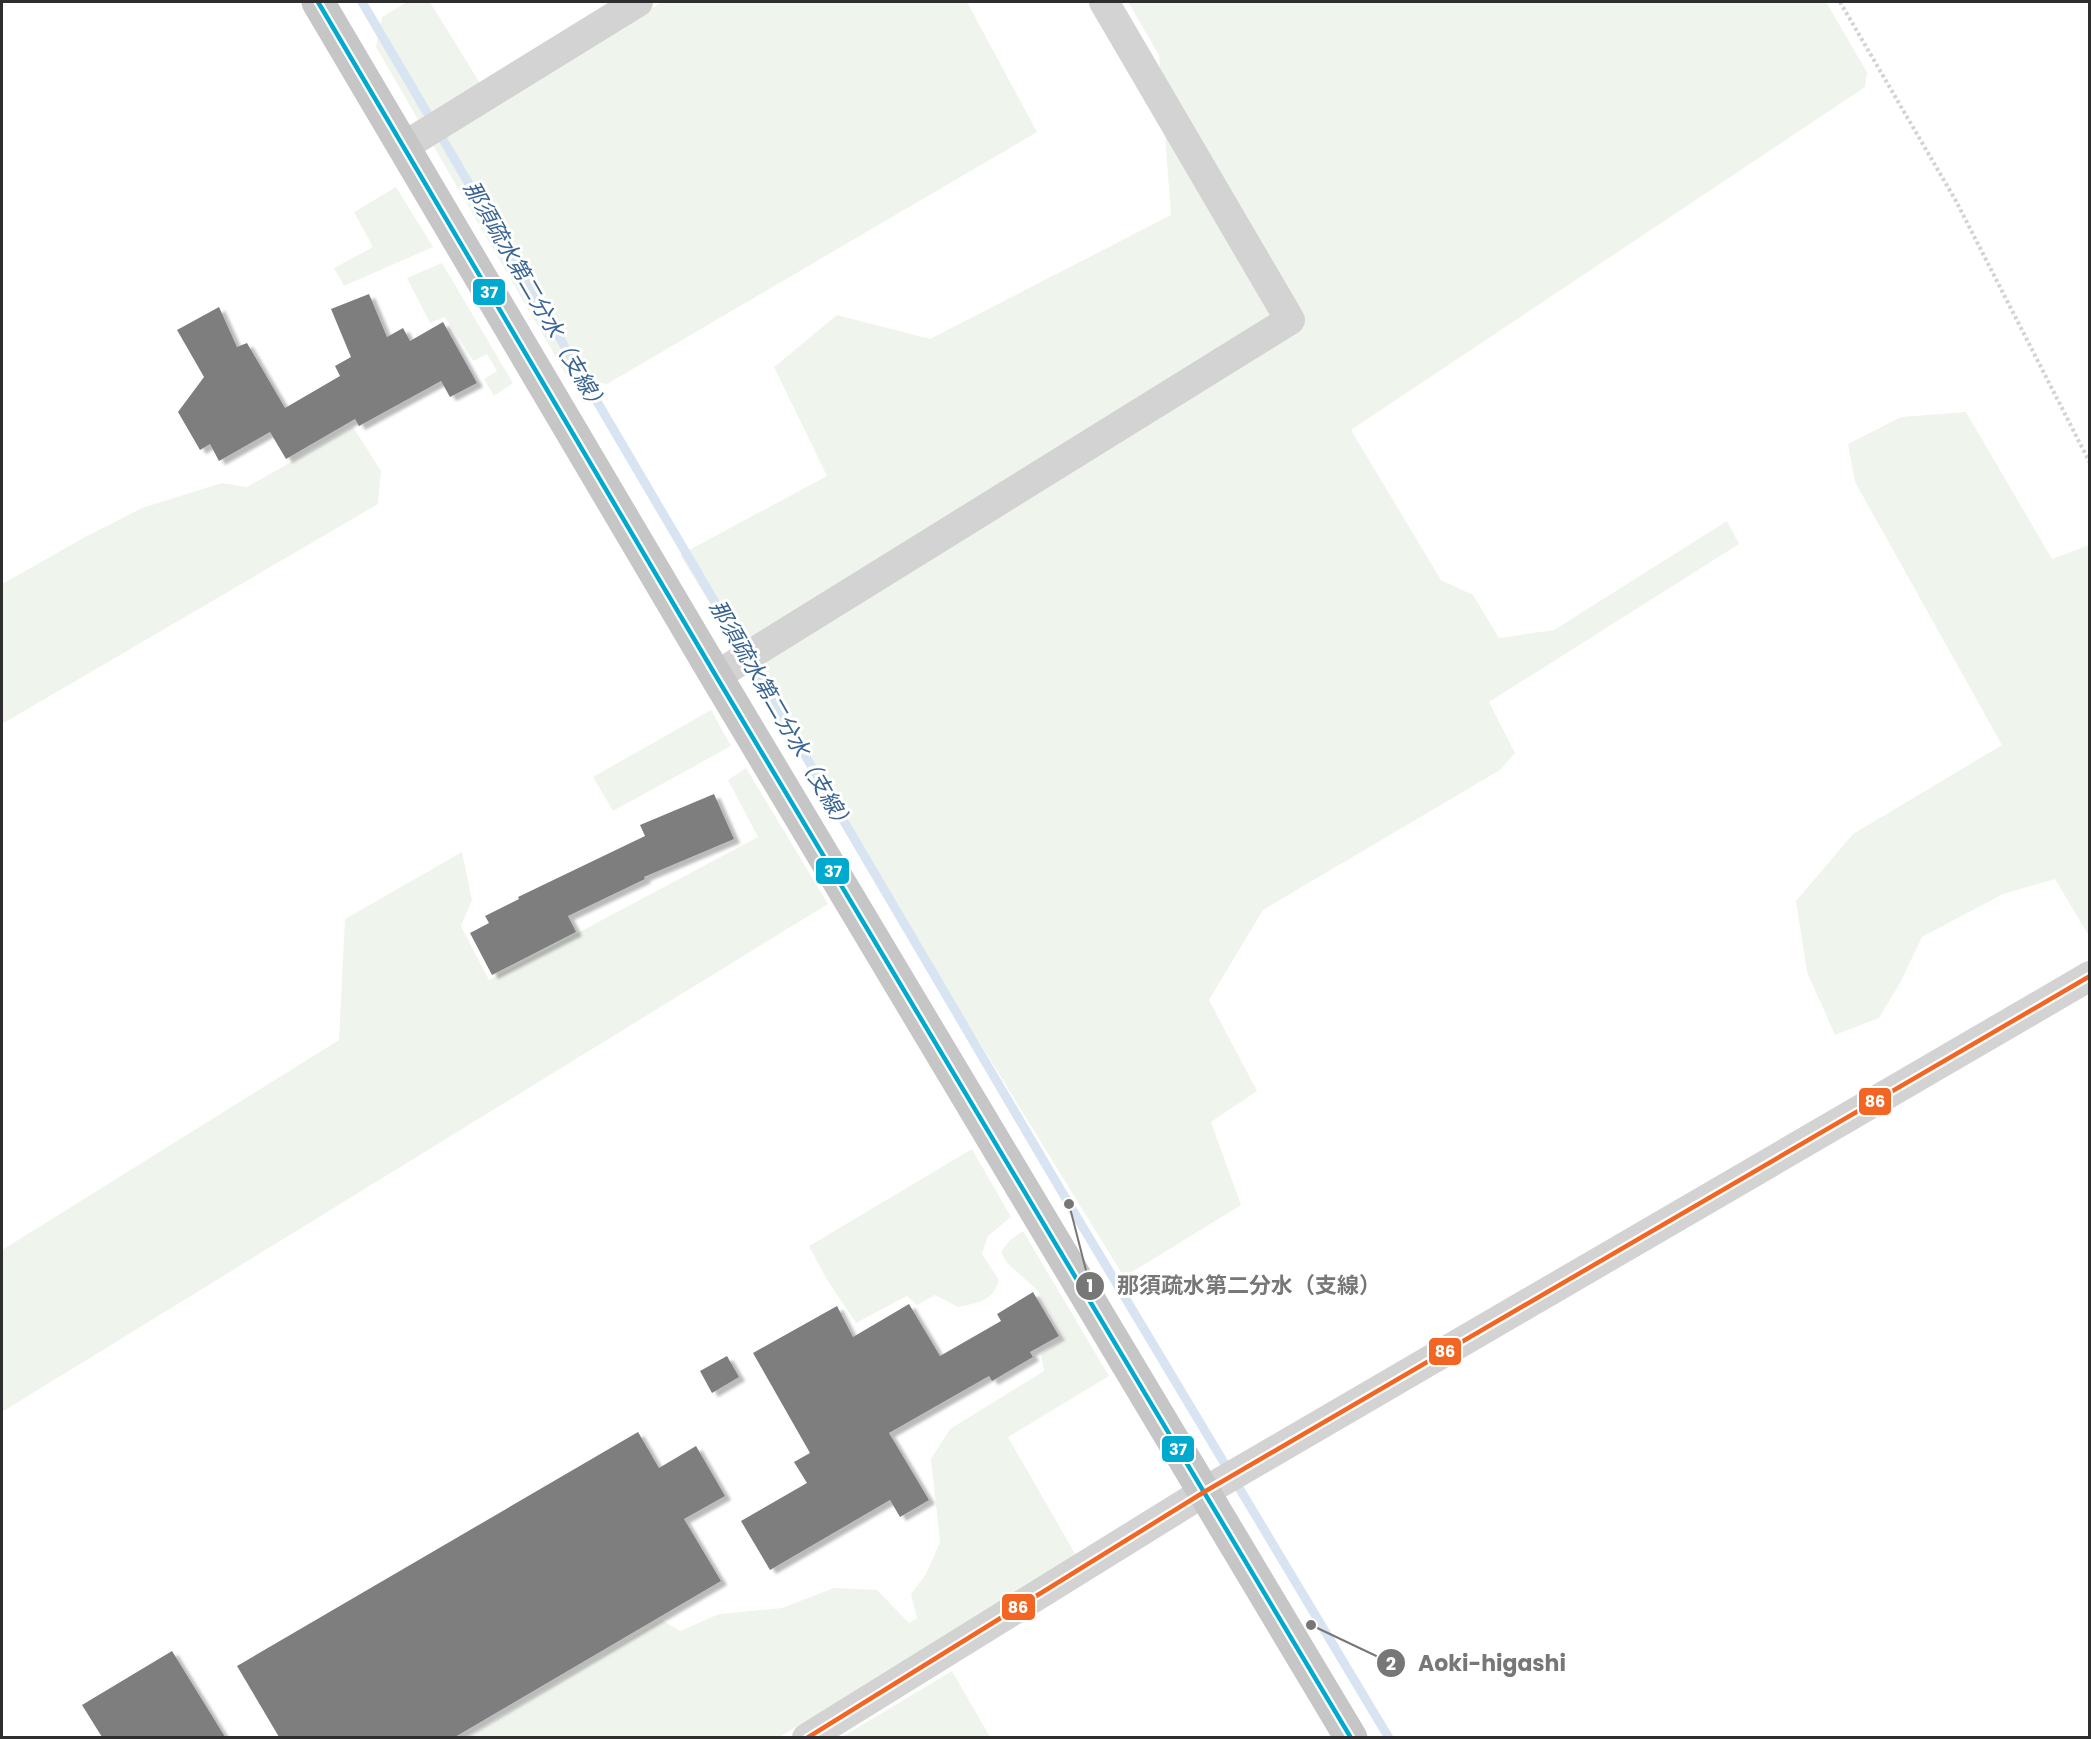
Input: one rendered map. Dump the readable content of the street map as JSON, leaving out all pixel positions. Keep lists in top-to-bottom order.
{
  "water": ["那須疏水第二分水（支線）"],
  "places": ["那須疏水第二分水（支線）", "Aoki-higashi"],
  "lines": ["transit line 37", "transit line 86"]
}
